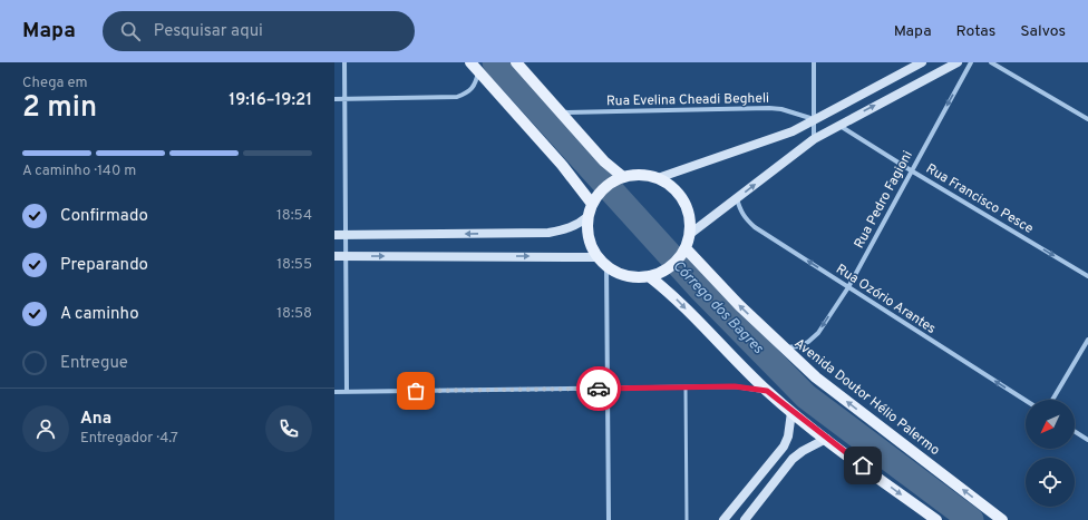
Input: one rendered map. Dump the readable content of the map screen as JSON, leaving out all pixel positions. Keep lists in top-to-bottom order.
{
  "streets": {
    "main road": ["Avenida Doutor Hélio Palermo"],
    "street": [
      "Rua Evelina Cheadi Begheli",
      "Rua Francisco Pesce",
      "Rua Pedro Fagioni",
      "Rua Ozório Arantes"
    ]
  },
  "crossings": [
    ["Rua Francisco Pesce", "Rua Pedro Fagioni"],
    ["Rua Pedro Fagioni", "Rua Ozório Arantes"],
    ["Rua Pedro Fagioni", "Avenida Doutor Hélio Palermo"]
  ],
  "one_way": ["Rua Francisco Pesce", "Rua Pedro Fagioni", "Rua Ozório Arantes"],
  "water": ["Córrego dos Bagres"],
  "north": "bottom left",
  "page": {
    "header": "Mapa",
    "search": "Pesquisar aqui",
    "nav": ["Mapa", "Rotas", "Salvos"],
    "heading": ["2 min", "Chega em", "19:16–19:21"],
    "panel": ["Ana", "Entregador · 4.7"],
    "bar": "A caminho · 140 m",
    "list": [
      ["Confirmado", "18:54"],
      ["Preparando", "18:55"],
      ["A caminho", "18:58"],
      "Entregue"
    ]
  }
}
